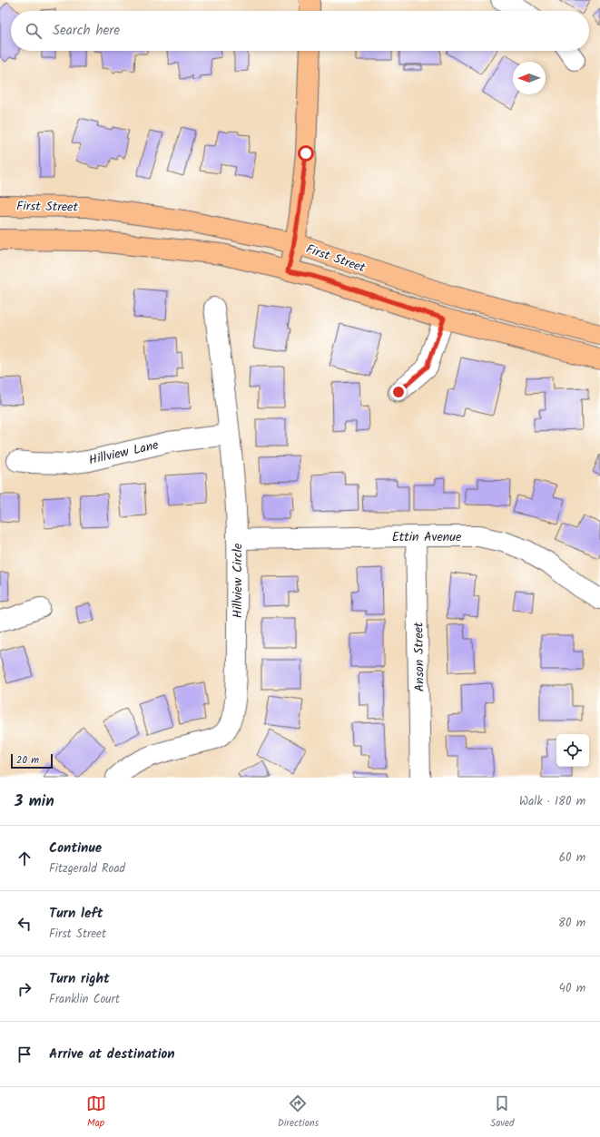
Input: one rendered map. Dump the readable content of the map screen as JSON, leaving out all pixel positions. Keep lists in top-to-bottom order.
{
  "streets": {
    "main road": ["First Street"],
    "street": [
      "Hillview Lane",
      "Ettin Avenue",
      "Hillview Circle",
      "Anson Street"
    ]
  },
  "crossings": [
    ["Hillview Lane", "Hillview Circle"],
    ["Ettin Avenue", "Hillview Circle"],
    ["Ettin Avenue", "Anson Street"]
  ],
  "scale_bar": "20 m",
  "north": "left",
  "page": {
    "search": "Search here",
    "scale": "20 m",
    "heading": ["3 min", "Walk · 180 m"],
    "list": [
      ["Continue", "Fitzgerald Road", "60 m"],
      ["Turn left", "First Street", "80 m"],
      ["Turn right", "Franklin Court", "40 m"],
      "Arrive at destination"
    ],
    "nav": ["Map", "Directions", "Saved"]
  }
}
